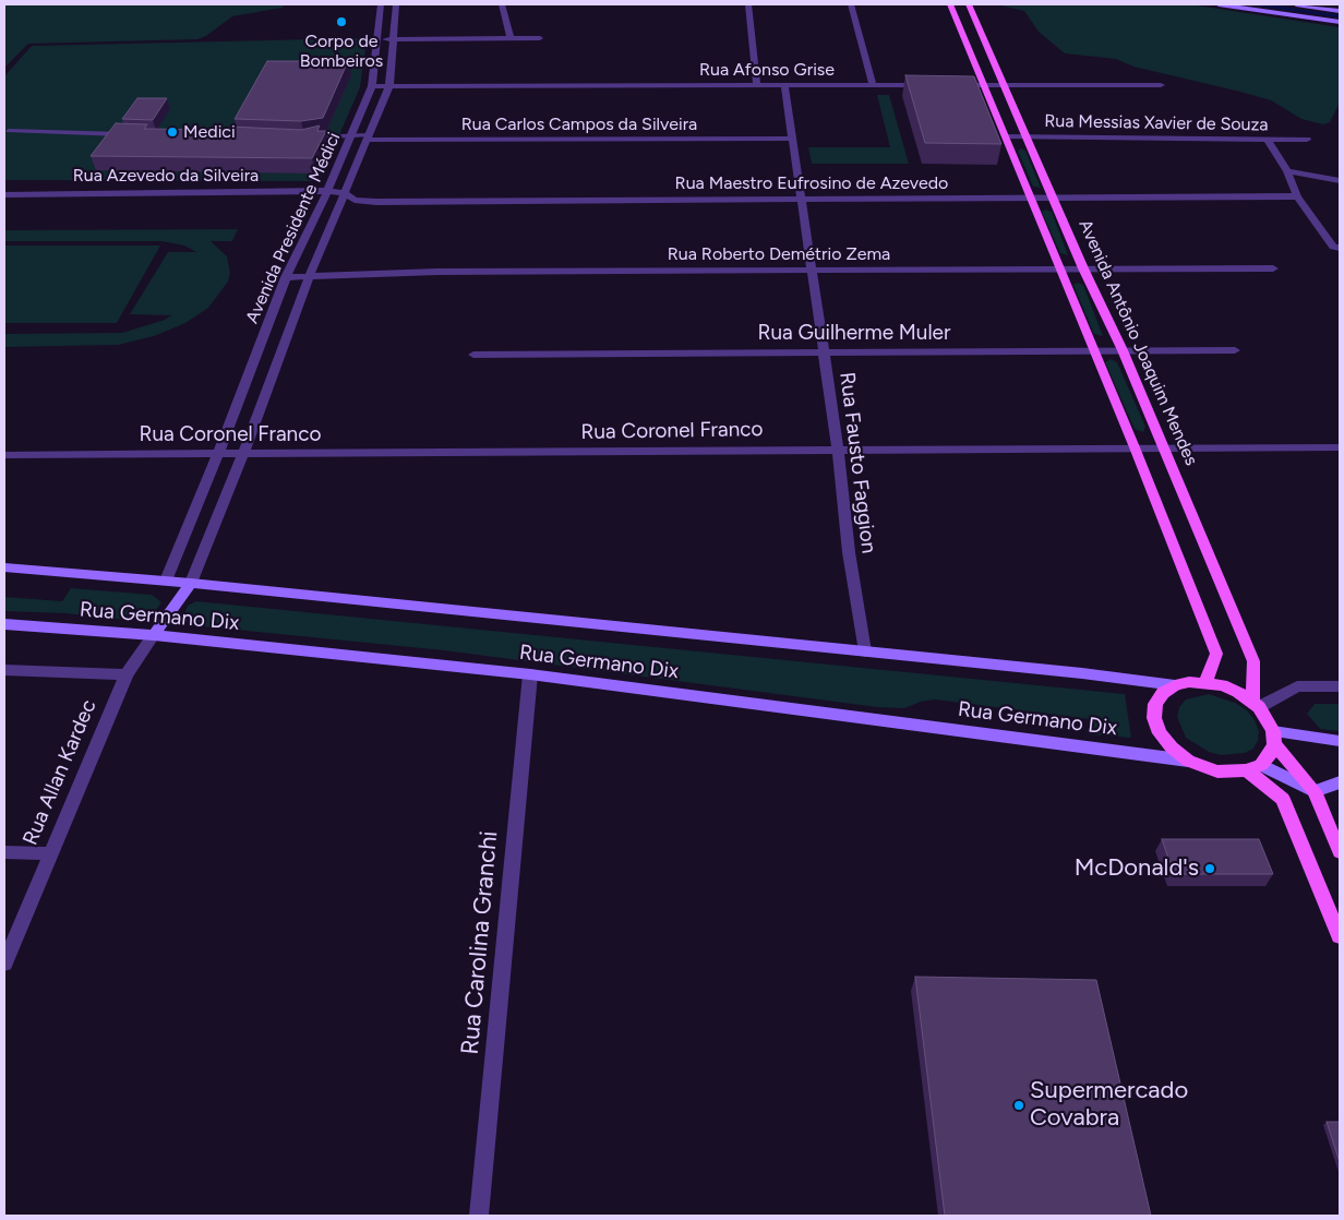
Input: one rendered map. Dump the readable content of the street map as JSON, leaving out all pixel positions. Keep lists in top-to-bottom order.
{
  "streets": {
    "main road": ["Avenida Antônio Joaquim Mendes", "Rua Germano Dix"],
    "street": [
      "Rua Afonso Grise",
      "Rua Messias Xavier de Souza",
      "Rua Carlos Campos da Silveira",
      "Rua Azevedo da Silveira",
      "Rua Maestro Eufrosino de Azevedo",
      "Avenida Presidente Médici",
      "Rua Roberto Demétrio Zema",
      "Rua Guilherme Muler",
      "Rua Coronel Franco",
      "Rua Fausto Faggion",
      "Rua Allan Kardec",
      "Rua Carolina Granchi"
    ]
  },
  "crossings": [
    ["Rua Afonso Grise", "Avenida Presidente Médici"],
    ["Rua Afonso Grise", "Rua Fausto Faggion"],
    ["Rua Messias Xavier de Souza", "Avenida Antônio Joaquim Mendes"],
    ["Rua Carlos Campos da Silveira", "Avenida Presidente Médici"],
    ["Rua Carlos Campos da Silveira", "Rua Fausto Faggion"],
    ["Rua Azevedo da Silveira", "Rua Maestro Eufrosino de Azevedo"],
    ["Rua Azevedo da Silveira", "Avenida Presidente Médici"],
    ["Rua Maestro Eufrosino de Azevedo", "Avenida Presidente Médici"],
    ["Rua Maestro Eufrosino de Azevedo", "Avenida Antônio Joaquim Mendes"],
    ["Rua Maestro Eufrosino de Azevedo", "Rua Fausto Faggion"],
    ["Avenida Presidente Médici", "Rua Roberto Demétrio Zema"],
    ["Avenida Presidente Médici", "Rua Coronel Franco"],
    ["Avenida Presidente Médici", "Rua Germano Dix"],
    ["Rua Roberto Demétrio Zema", "Avenida Antônio Joaquim Mendes"],
    ["Rua Roberto Demétrio Zema", "Rua Fausto Faggion"],
    ["Rua Guilherme Muler", "Avenida Antônio Joaquim Mendes"],
    ["Rua Guilherme Muler", "Rua Fausto Faggion"],
    ["Avenida Antônio Joaquim Mendes", "Rua Coronel Franco"],
    ["Avenida Antônio Joaquim Mendes", "Rua Germano Dix"],
    ["Rua Coronel Franco", "Rua Fausto Faggion"],
    ["Rua Fausto Faggion", "Rua Germano Dix"],
    ["Rua Germano Dix", "Rua Allan Kardec"],
    ["Rua Germano Dix", "Rua Carolina Granchi"]
  ],
  "places": [
    "Corpo de Bombeiros",
    "Medici",
    "McDonald's",
    "Supermercado Covabra"
  ]
}
